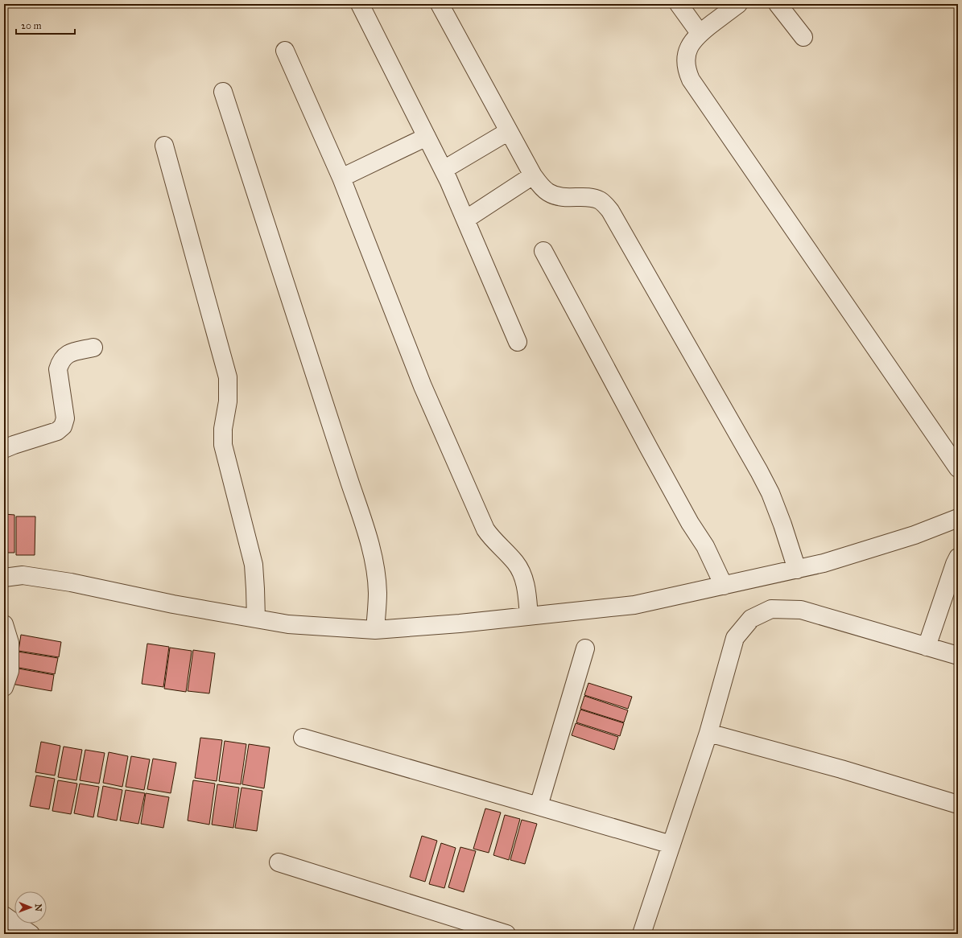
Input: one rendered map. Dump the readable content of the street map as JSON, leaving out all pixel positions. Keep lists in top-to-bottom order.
{
  "scale_bar": "20 m",
  "north": "right"
}
